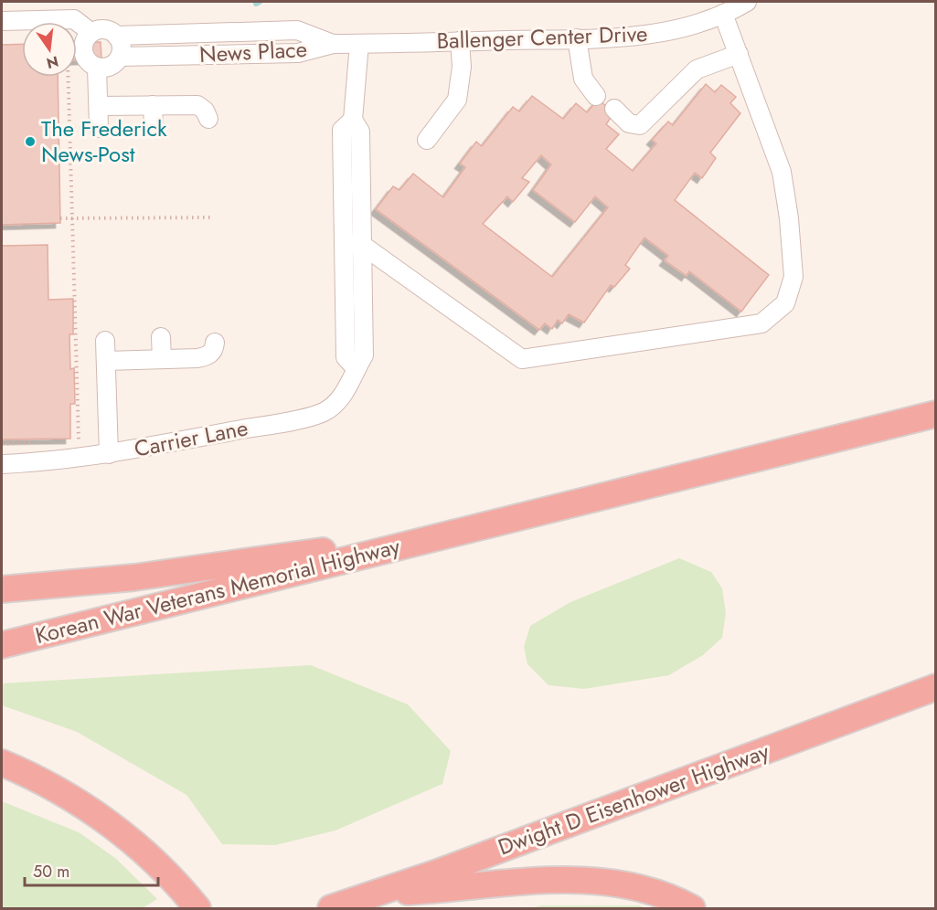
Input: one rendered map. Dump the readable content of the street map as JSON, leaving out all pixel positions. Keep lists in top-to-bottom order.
{
  "streets": {
    "highway": ["Korean War Veterans Memorial Highway", "Dwight D Eisenhower Highway"],
    "street": ["Ballenger Center Drive", "News Place", "Carrier Lane"]
  },
  "crossings": [
    ["Ballenger Center Drive", "News Place"],
    ["Ballenger Center Drive", "Carrier Lane"]
  ],
  "places": ["The Frederick News-Post"],
  "scale_bar": "50 m",
  "north": "bottom"
}
